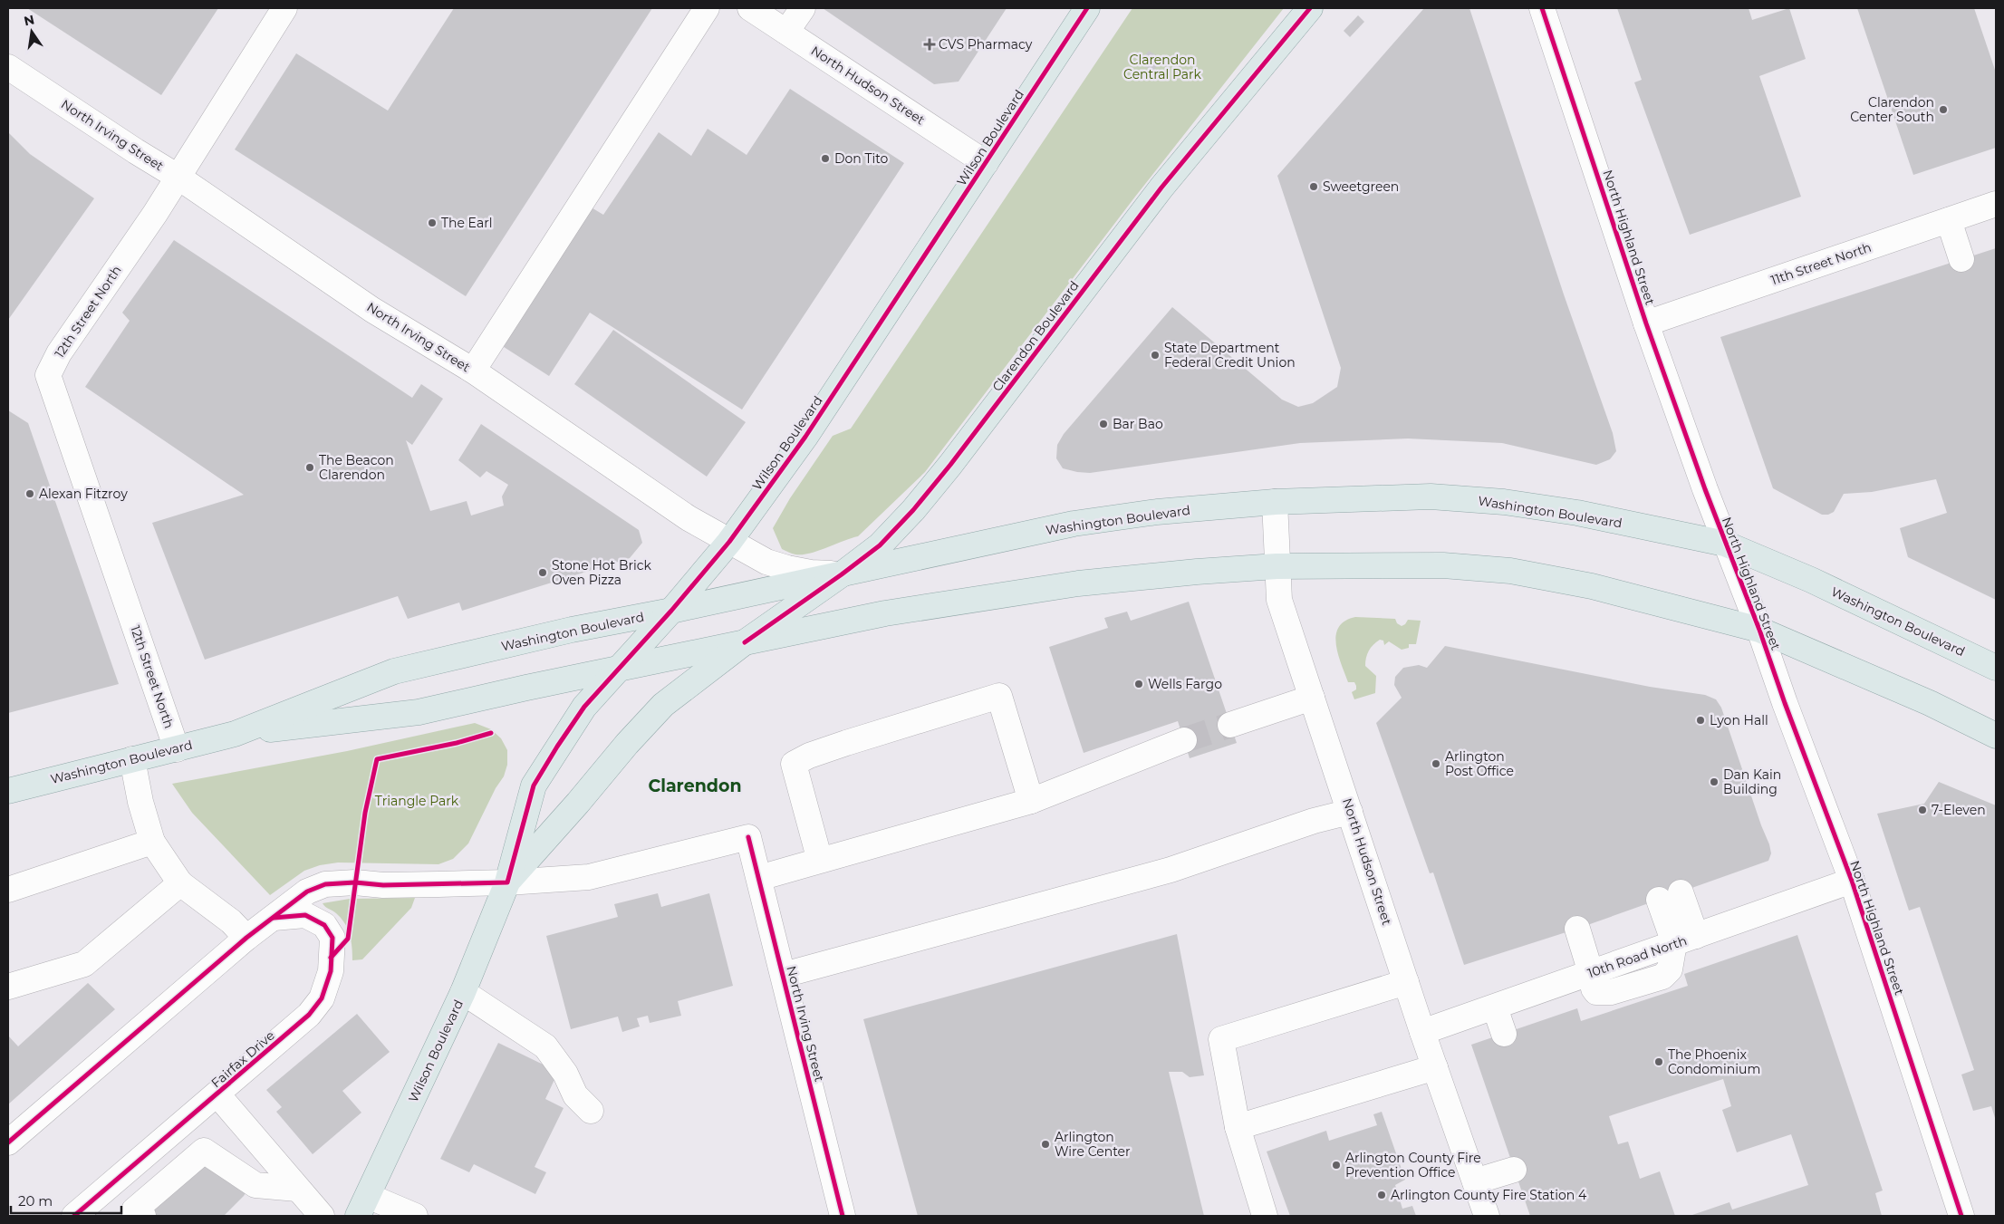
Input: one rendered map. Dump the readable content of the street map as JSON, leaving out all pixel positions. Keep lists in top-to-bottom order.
{
  "streets": {
    "main road": ["Wilson Boulevard", "Clarendon Boulevard", "Washington Boulevard"],
    "street": [
      "North Hudson Street",
      "North Irving Street",
      "North Highland Street",
      "11th Street North",
      "12th Street North",
      "10th Road North",
      "Fairfax Drive"
    ]
  },
  "crossings": [
    ["North Hudson Street", "Wilson Boulevard"],
    ["North Hudson Street", "Washington Boulevard"],
    ["North Hudson Street", "10th Road North"],
    ["North Irving Street", "Wilson Boulevard"],
    ["North Irving Street", "12th Street North"],
    ["North Irving Street", "Clarendon Boulevard"],
    ["North Irving Street", "Washington Boulevard"],
    ["Wilson Boulevard", "Clarendon Boulevard"],
    ["Wilson Boulevard", "Washington Boulevard"],
    ["North Highland Street", "11th Street North"],
    ["North Highland Street", "Washington Boulevard"],
    ["North Highland Street", "10th Road North"],
    ["12th Street North", "Washington Boulevard"],
    ["Clarendon Boulevard", "Washington Boulevard"]
  ],
  "districts": ["Clarendon"],
  "parks": ["Clarendon Central Park", "Triangle Park"],
  "places": {
    "health": ["CVS Pharmacy"],
    "other": [
      "Clarendon Center South",
      "Don Tito",
      "Sweetgreen",
      "The Earl",
      "State Department Federal Credit Union",
      "Bar Bao",
      "The Beacon Clarendon",
      "Alexan Fitzroy",
      "Stone Hot Brick Oven Pizza",
      "Wells Fargo",
      "Lyon Hall",
      "Arlington Post Office",
      "Dan Kain Building",
      "7-Eleven",
      "The Phoenix Condominium",
      "Arlington Wire Center",
      "Arlington County Fire Prevention Office",
      "Arlington County Fire Station 4"
    ]
  },
  "scale_bar": "20 m",
  "north": "top"
}
